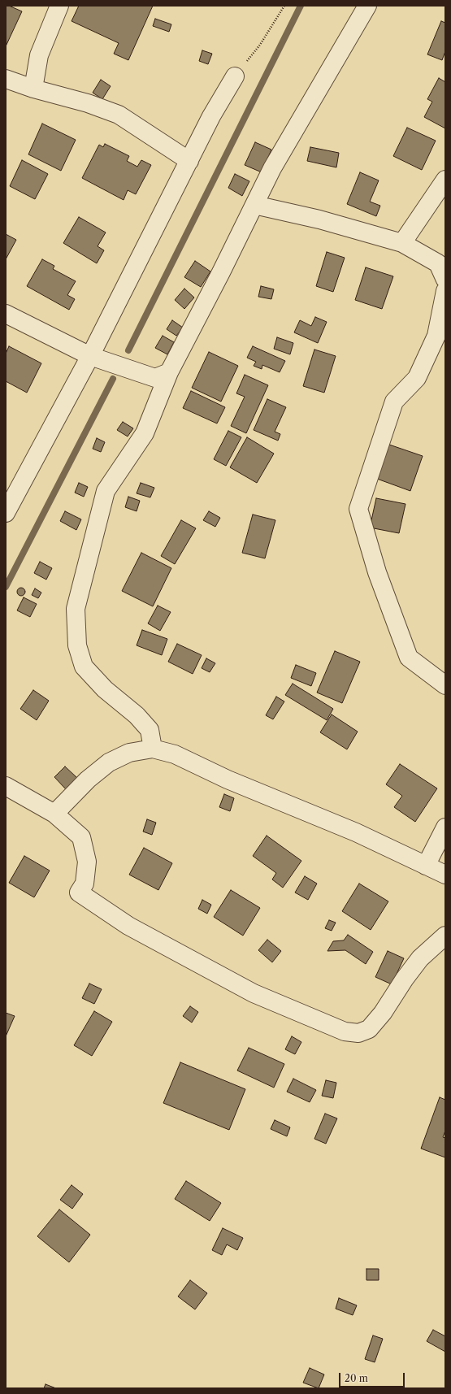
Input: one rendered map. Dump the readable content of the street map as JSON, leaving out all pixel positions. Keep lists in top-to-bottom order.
{
  "scale_bar": "20 m"
}
